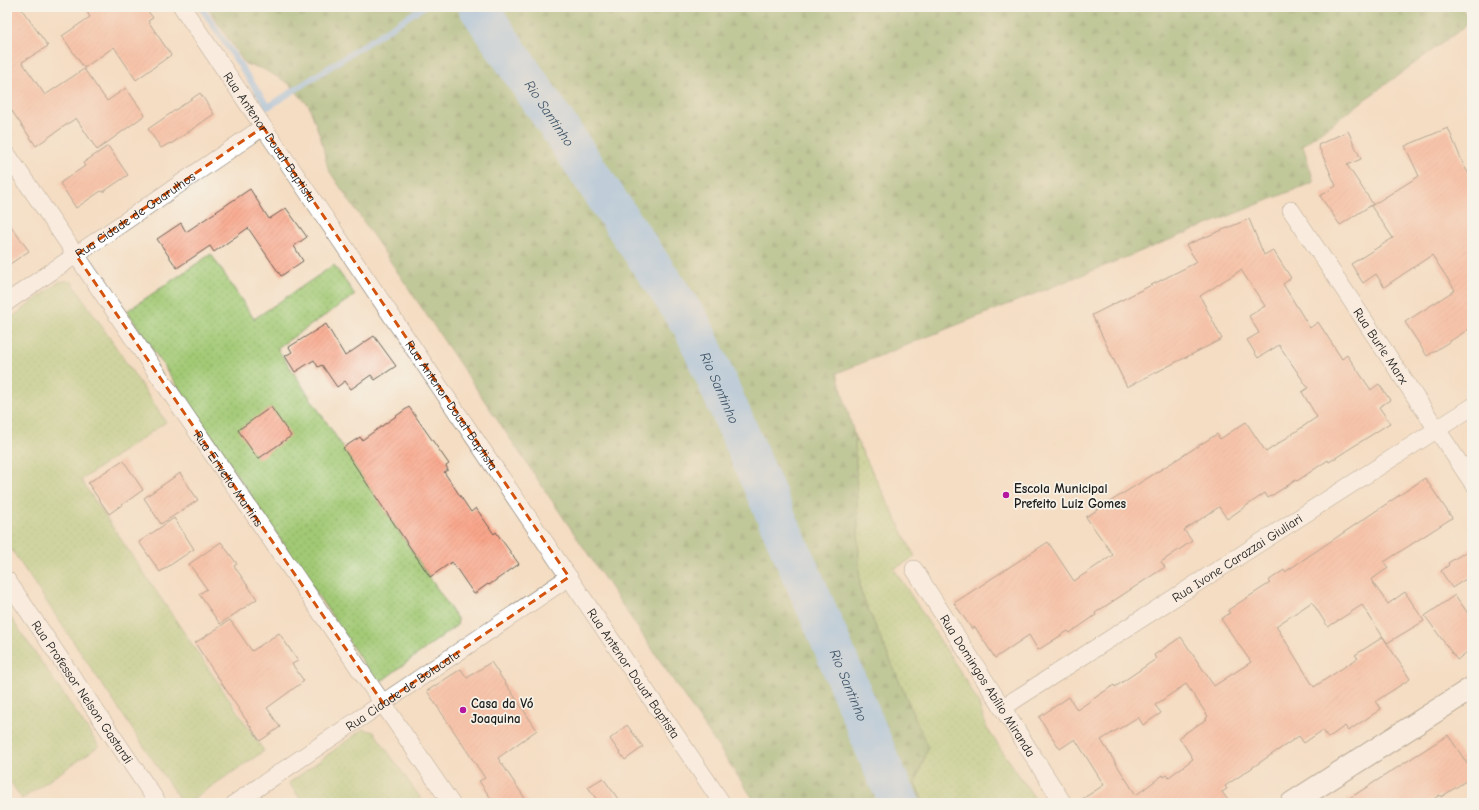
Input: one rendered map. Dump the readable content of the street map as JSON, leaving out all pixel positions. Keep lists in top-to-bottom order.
{
  "streets": {
    "street": [
      "Rua Antenor Douat Baptista",
      "Rua Cidade de Guarulhos",
      "Rua Burle Marx",
      "Rua Erivelto Martins",
      "Rua Ivone Carazzai Giuliari",
      "Rua Domingos Abílio Miranda",
      "Rua Cidade de Botucatu",
      "Rua Professor Nelson Gastardi"
    ]
  },
  "crossings": [
    ["Rua Antenor Douat Baptista", "Rua Cidade de Guarulhos"],
    ["Rua Antenor Douat Baptista", "Rua Cidade de Botucatu"],
    ["Rua Cidade de Guarulhos", "Rua Erivelto Martins"],
    ["Rua Burle Marx", "Rua Ivone Carazzai Giuliari"],
    ["Rua Erivelto Martins", "Rua Cidade de Botucatu"],
    ["Rua Ivone Carazzai Giuliari", "Rua Domingos Abílio Miranda"]
  ],
  "water": ["Rio Santinho"],
  "places": ["Escola Municipal Prefeito Luiz Gomes", "Casa da Vó Joaquina"]
}
